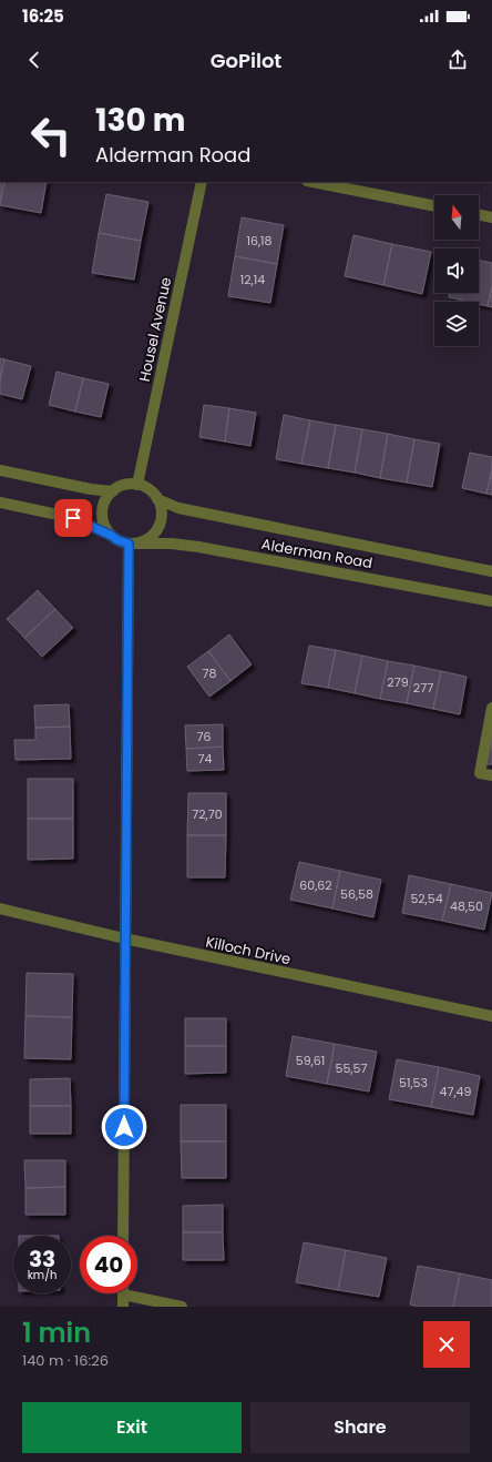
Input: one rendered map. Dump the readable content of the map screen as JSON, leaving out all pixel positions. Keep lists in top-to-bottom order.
{
  "streets": {
    "street": ["Housel Avenue", "Alderman Road", "Killoch Drive"]
  },
  "crossings": [
    ["Housel Avenue", "Alderman Road"]
  ],
  "house_numbers": [
    "16,18",
    "12,14",
    "78",
    "279",
    "277",
    "76",
    "74",
    "72,70",
    "60,62",
    "56,58",
    "52,54",
    "48,50",
    "59,61",
    "55,57",
    "51,53",
    "47,49"
  ],
  "north": "top",
  "page": {
    "status": "16:25",
    "header": "GoPilot",
    "turn": ["130 m", "Alderman Road"],
    "speed": "33 km/h",
    "limit": "40",
    "heading": ["1 min", "140 m · 16:26"],
    "buttons": ["Exit", "Share"]
  }
}
